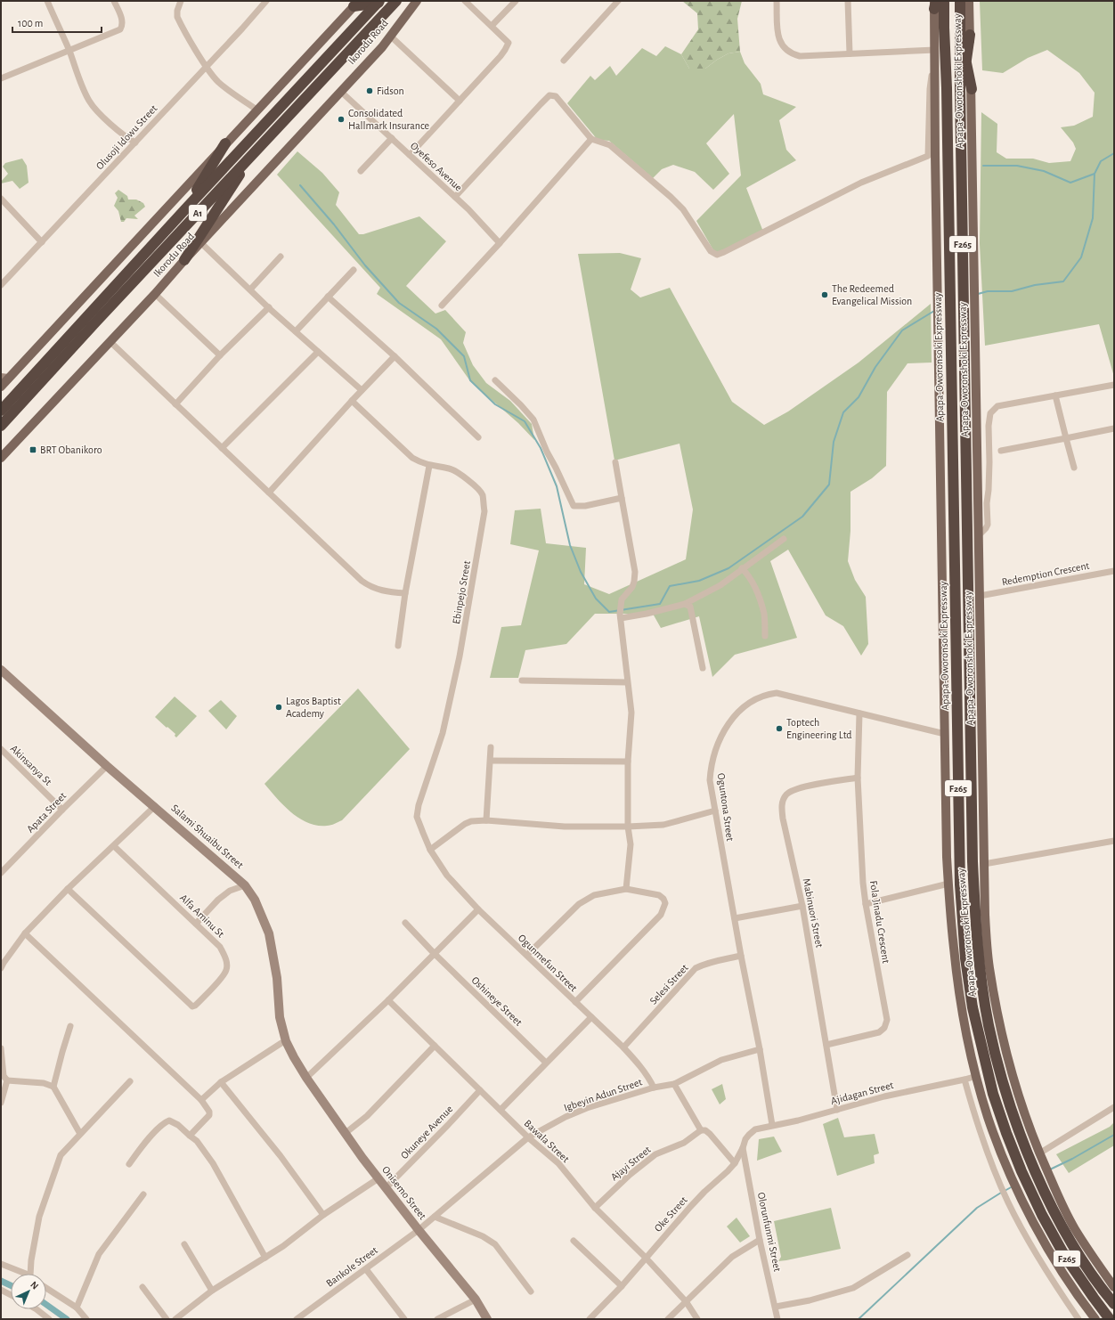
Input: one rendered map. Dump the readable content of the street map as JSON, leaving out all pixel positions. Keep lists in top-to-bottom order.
{
  "streets": {
    "highway": [
      "Ikorodu Road",
      "Apapa-Oworonshoki Expressway",
      "A1",
      "F265",
      "Apapa-Oworonsoki Expressway"
    ],
    "street": [
      "Olusoji Idowu Street",
      "Oyefeso Avenue",
      "Redemption Crescent",
      "Ebinpejo Street",
      "Akinsanya St",
      "Oguntona Street",
      "Apata Street",
      "Salami Shuaibu Street",
      "Mabinuori Street",
      "Alfa Aminu St",
      "Fola Jinadu Crescent",
      "Ogunmefun Street",
      "Selesi Street",
      "Oshineye Street",
      "Ajidagan Street",
      "Igbeyin Adun Street",
      "Okuneye Avenue",
      "Bawala Street",
      "Ajayi Street",
      "Onisemo Street",
      "Oke Street",
      "Olorunfunmi Street",
      "Bankole Street"
    ]
  },
  "crossings": [
    ["Ikorodu Road", "Oyefeso Avenue"],
    ["Apapa-Oworonshoki Expressway", "Apapa-Oworonsoki Expressway"],
    ["Apapa-Oworonshoki Expressway", "Redemption Crescent"],
    ["F265", "Apapa-Oworonsoki Expressway"],
    ["Apapa-Oworonsoki Expressway", "Oguntona Street"],
    ["Apapa-Oworonsoki Expressway", "Ajidagan Street"],
    ["Ebinpejo Street", "Ogunmefun Street"],
    ["Akinsanya St", "Apata Street"],
    ["Oguntona Street", "Fola Jinadu Crescent"],
    ["Oguntona Street", "Selesi Street"],
    ["Oguntona Street", "Ajidagan Street"],
    ["Oguntona Street", "Igbeyin Adun Street"],
    ["Oguntona Street", "Oke Street"],
    ["Apata Street", "Salami Shuaibu Street"],
    ["Salami Shuaibu Street", "Onisemo Street"],
    ["Mabinuori Street", "Fola Jinadu Crescent"],
    ["Mabinuori Street", "Ajidagan Street"],
    ["Ogunmefun Street", "Selesi Street"],
    ["Ogunmefun Street", "Igbeyin Adun Street"],
    ["Ajidagan Street", "Oke Street"],
    ["Igbeyin Adun Street", "Bawala Street"],
    ["Igbeyin Adun Street", "Onisemo Street"],
    ["Igbeyin Adun Street", "Bankole Street"],
    ["Okuneye Avenue", "Bawala Street"],
    ["Okuneye Avenue", "Onisemo Street"],
    ["Bawala Street", "Ajayi Street"],
    ["Bawala Street", "Oke Street"],
    ["Onisemo Street", "Bankole Street"],
    ["Oke Street", "Olorunfunmi Street"]
  ],
  "places": {
    "other": [
      "Fidson",
      "Consolidated Hallmark Insurance",
      "The Redeemed Evangelical Mission",
      "Lagos Baptist Academy",
      "Toptech Engineering Ltd"
    ],
    "transit": ["BRT Obanikoro"]
  },
  "scale_bar": "100 m",
  "north": "top right"
}
